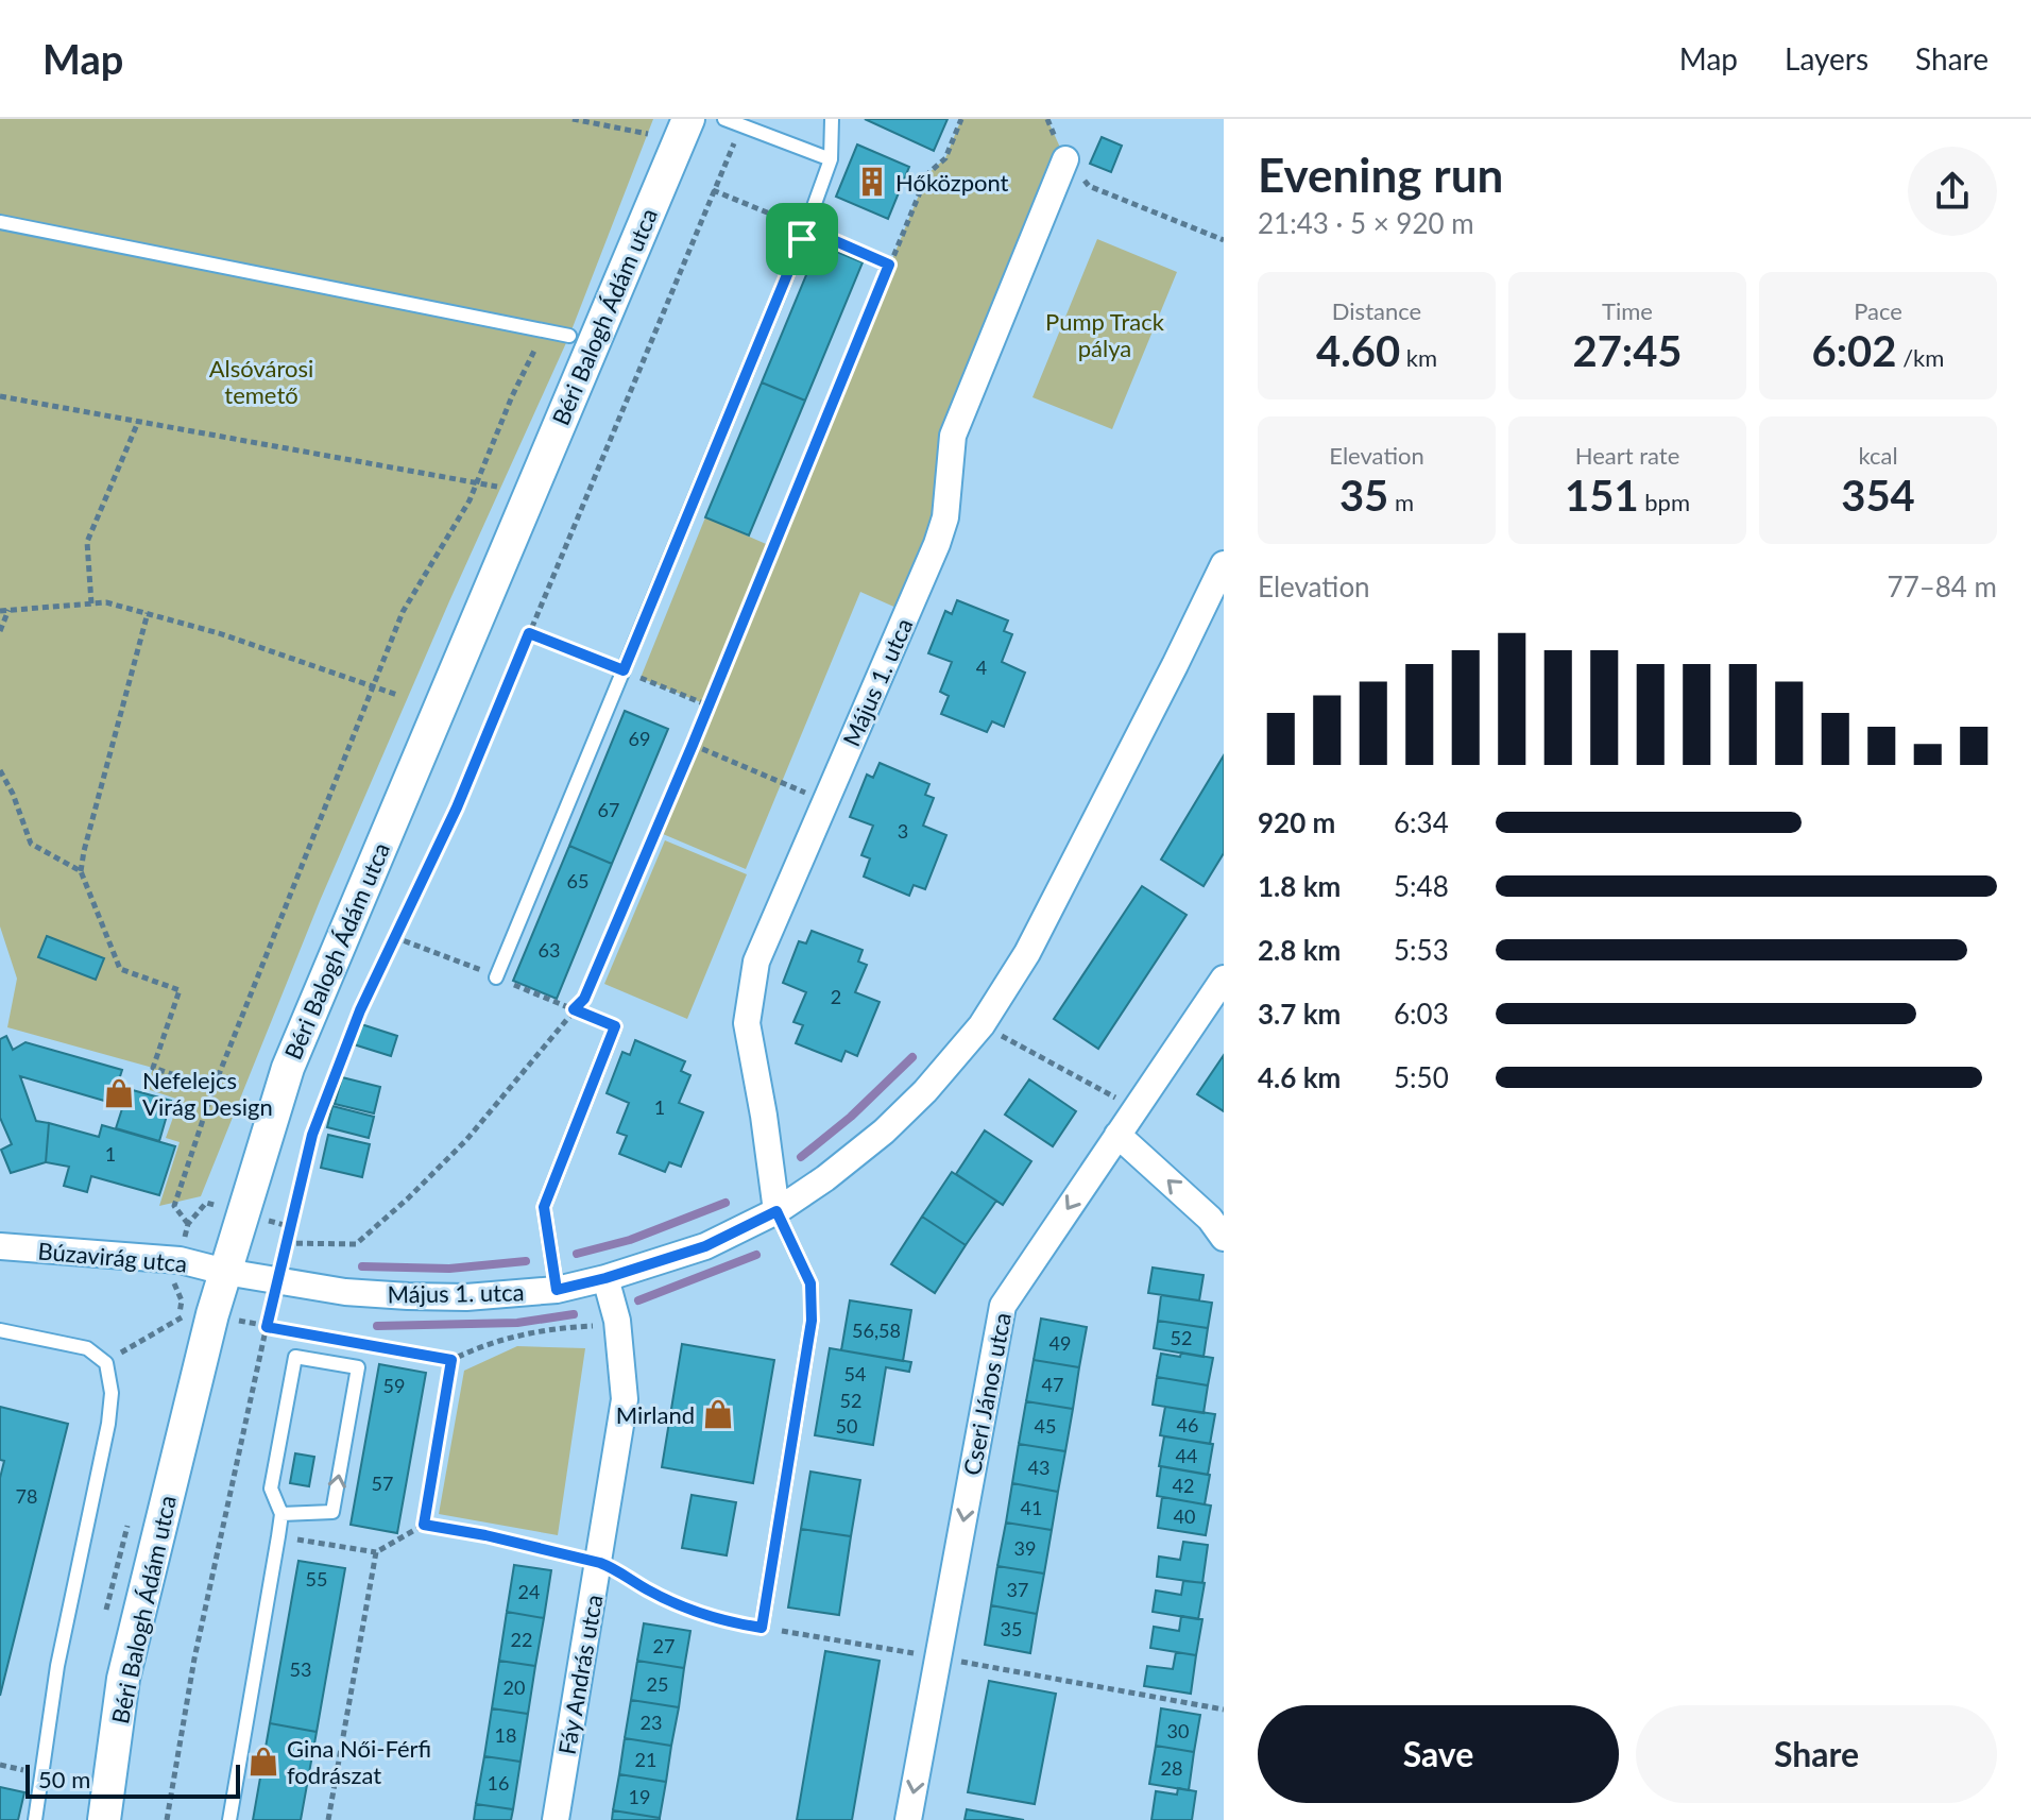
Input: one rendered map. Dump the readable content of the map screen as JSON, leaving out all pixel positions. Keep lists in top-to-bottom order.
{
  "streets": {
    "street": [
      "Béri Balogh Ádám utca",
      "Május 1. utca",
      "Búzavirág utca",
      "Cseri János utca",
      "Fáy András utca"
    ]
  },
  "crossings": [
    ["Béri Balogh Ádám utca", "Május 1. utca"],
    ["Béri Balogh Ádám utca", "Búzavirág utca"],
    ["Május 1. utca", "Búzavirág utca"],
    ["Május 1. utca", "Fáy András utca"]
  ],
  "one_way": ["Cseri János utca"],
  "parks": ["Pump Track pálya", "Alsóvárosi temető"],
  "places": {
    "building": ["Hőközpont"],
    "shop": ["Nefelejcs Virág Design", "Mirland", "Gina Női-Férfi fodrászat"]
  },
  "house_numbers": [
    "4",
    "69",
    "67",
    "3",
    "65",
    "63",
    "2",
    "1",
    "1",
    "56,58",
    "52",
    "49",
    "54",
    "47",
    "59",
    "52",
    "46",
    "50",
    "45",
    "44",
    "43",
    "57",
    "42",
    "78",
    "41",
    "40",
    "39",
    "55",
    "37",
    "24",
    "35",
    "22",
    "27",
    "53",
    "25",
    "20",
    "23",
    "30",
    "18",
    "21",
    "28",
    "16",
    "19"
  ],
  "scale_bar": "50 m",
  "page": {
    "header": "Map",
    "nav": ["Map", "Layers", "Share"],
    "heading": ["Evening run", "21:43 · 5 × 920 m"],
    "stats": [
      ["Distance", "4.60 km"],
      ["Time", "27:45"],
      ["Pace", "6:02 /km"],
      ["Elevation", "35 m"],
      ["Heart rate", "151 bpm"],
      ["kcal", "354"]
    ],
    "chart": ["Elevation", "77–84 m"],
    "list": [
      {
        "name": "920 m",
        "note": "6:34"
      },
      {
        "name": "1.8 km",
        "note": "5:48"
      },
      {
        "name": "2.8 km",
        "note": "5:53"
      },
      {
        "name": "3.7 km",
        "note": "6:03"
      },
      {
        "name": "4.6 km",
        "note": "5:50"
      }
    ],
    "buttons": ["Save", "Share"],
    "scale": "50 m"
  }
}
